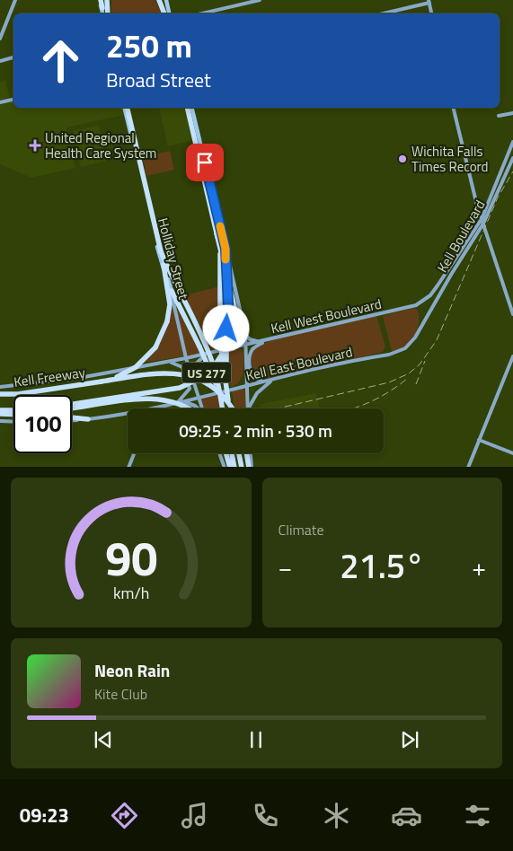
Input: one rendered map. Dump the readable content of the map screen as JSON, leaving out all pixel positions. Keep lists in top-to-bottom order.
{
  "streets": {
    "highway": ["US 277", "Kell Freeway"],
    "main road": [
      "Kell Boulevard",
      "Holliday Street",
      "Kell West Boulevard",
      "Kell East Boulevard"
    ]
  },
  "crossings": [
    ["Kell Boulevard", "Kell West Boulevard"],
    ["Kell Boulevard", "Kell East Boulevard"],
    ["Holliday Street", "Kell West Boulevard"],
    ["Holliday Street", "Kell East Boulevard"]
  ],
  "places": {
    "health": ["United Regional Health Care System"],
    "other": ["Wichita Falls Times Record"]
  },
  "page": {
    "turn": ["250 m", "Broad Street"],
    "limit": "100",
    "trip": "09:25 · 2 min · 530 m",
    "tile": "Climate",
    "heat": ["−", "21.5°", "+"],
    "song": ["Neon Rain", "Kite Club"],
    "tabs": "09:23",
    "gauge": ["90", "km/h"]
  }
}
